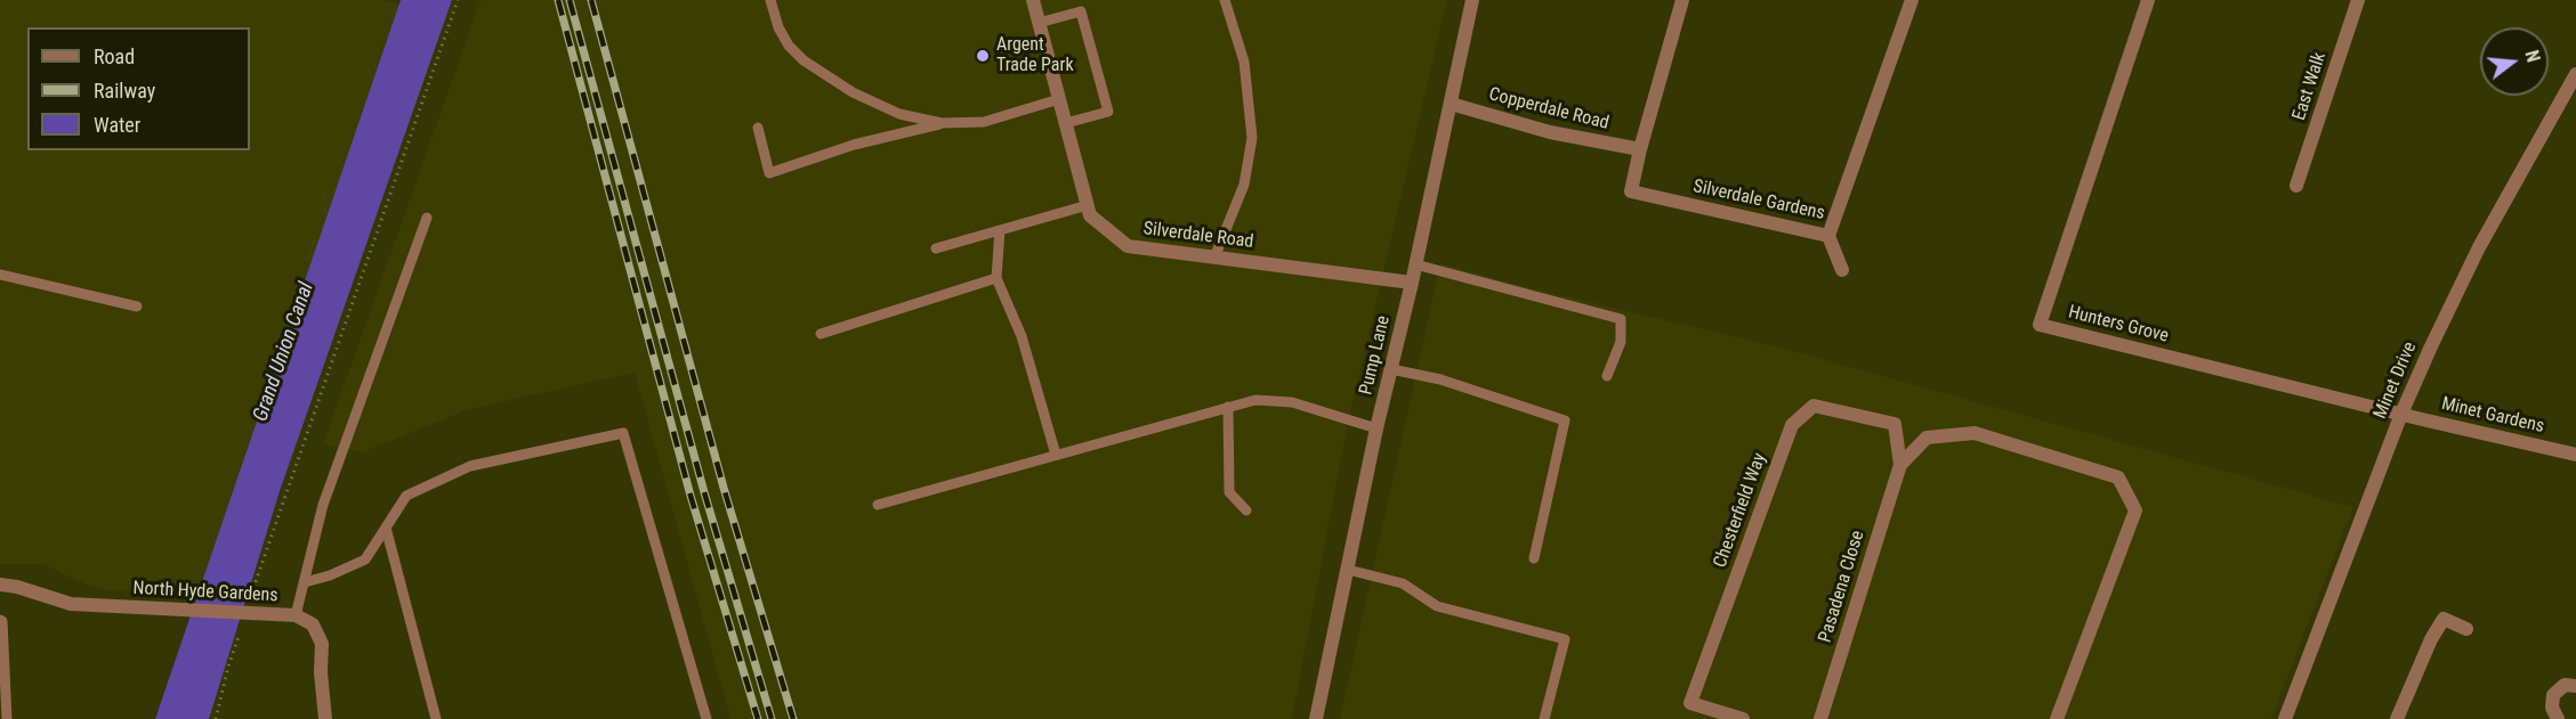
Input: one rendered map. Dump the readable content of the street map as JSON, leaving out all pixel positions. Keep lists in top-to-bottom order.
{
  "streets": {
    "street": [
      "East Walk",
      "Copperdale Road",
      "Silverdale Gardens",
      "Silverdale Road",
      "Hunters Grove",
      "Pump Lane",
      "Minet Drive",
      "Minet Gardens",
      "Chesterfield Way",
      "Pasadena Close",
      "North Hyde Gardens"
    ]
  },
  "crossings": [
    ["Copperdale Road", "Silverdale Gardens"],
    ["Copperdale Road", "Pump Lane"],
    ["Silverdale Road", "Pump Lane"],
    ["Hunters Grove", "Minet Drive"],
    ["Hunters Grove", "Minet Gardens"],
    ["Minet Drive", "Minet Gardens"],
    ["Chesterfield Way", "Pasadena Close"]
  ],
  "water": ["Grand Union Canal"],
  "places": ["Argent Trade Park"],
  "legend": ["Road", "Railway", "Water"],
  "north": "right"
}
